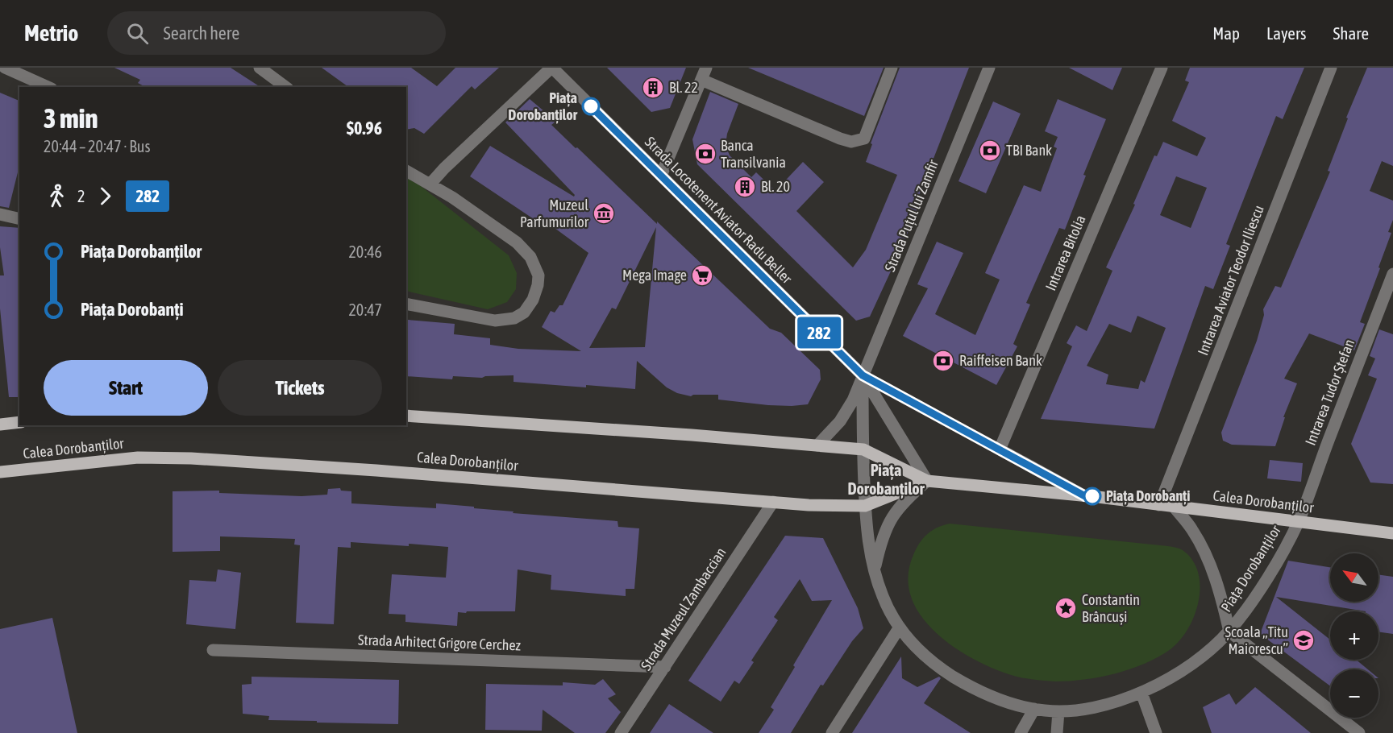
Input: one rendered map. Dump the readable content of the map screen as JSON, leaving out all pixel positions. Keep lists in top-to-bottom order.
{
  "streets": {
    "main road": ["Calea Dorobanților"],
    "street": [
      "Strada Locotenent Aviator Radu Beller",
      "Strada Puțul lui Zamfir",
      "Intrarea Bitolia",
      "Intrarea Aviator Teodor Iliescu",
      "Intrarea Tudor Ștefan",
      "Piața Dorobanților",
      "Strada Muzeul Zambaccian",
      "Strada Arhitect Grigore Cerchez"
    ]
  },
  "crossings": [
    ["Strada Locotenent Aviator Radu Beller", "Strada Puțul lui Zamfir"],
    ["Strada Locotenent Aviator Radu Beller", "Calea Dorobanților"],
    ["Strada Locotenent Aviator Radu Beller", "Piața Dorobanților"],
    ["Strada Puțul lui Zamfir", "Calea Dorobanților"],
    ["Strada Puțul lui Zamfir", "Piața Dorobanților"],
    ["Intrarea Bitolia", "Calea Dorobanților"],
    ["Intrarea Aviator Teodor Iliescu", "Calea Dorobanților"],
    ["Intrarea Tudor Ștefan", "Calea Dorobanților"],
    ["Intrarea Tudor Ștefan", "Piața Dorobanților"],
    ["Calea Dorobanților", "Piața Dorobanților"],
    ["Calea Dorobanților", "Strada Muzeul Zambaccian"],
    ["Strada Muzeul Zambaccian", "Strada Arhitect Grigore Cerchez"]
  ],
  "districts": ["Piața Dorobanților"],
  "places": {
    "building": ["Bl. 22", "Bl. 20"],
    "other": ["Piața Dorobanților", "Piața Dorobanți"],
    "bank": ["TBI Bank", "Banca Transilvania", "Raiffeisen Bank"],
    "museum": ["Muzeul Parfumurilor"],
    "supermarket": ["Mega Image"],
    "place": ["Constantin Brâncuși"],
    "school or university": ["Școala „Titu Maiorescu”"]
  },
  "lines": ["bus line 282"],
  "north": "top left",
  "page": {
    "header": "Metrio",
    "search": "Search here",
    "nav": ["Map", "Layers", "Share"],
    "on_map": "282",
    "heading": ["3 min", "20:44 – 20:47 · Bus", "$0.96"],
    "legs": ["2", "282"],
    "list": [
      {
        "name": "Piața Dorobanților",
        "value": "20:46"
      },
      {
        "name": "Piața Dorobanți",
        "value": "20:47"
      }
    ],
    "buttons": ["Start", "Tickets"],
    "map_buttons": ["+", "−"]
  }
}
